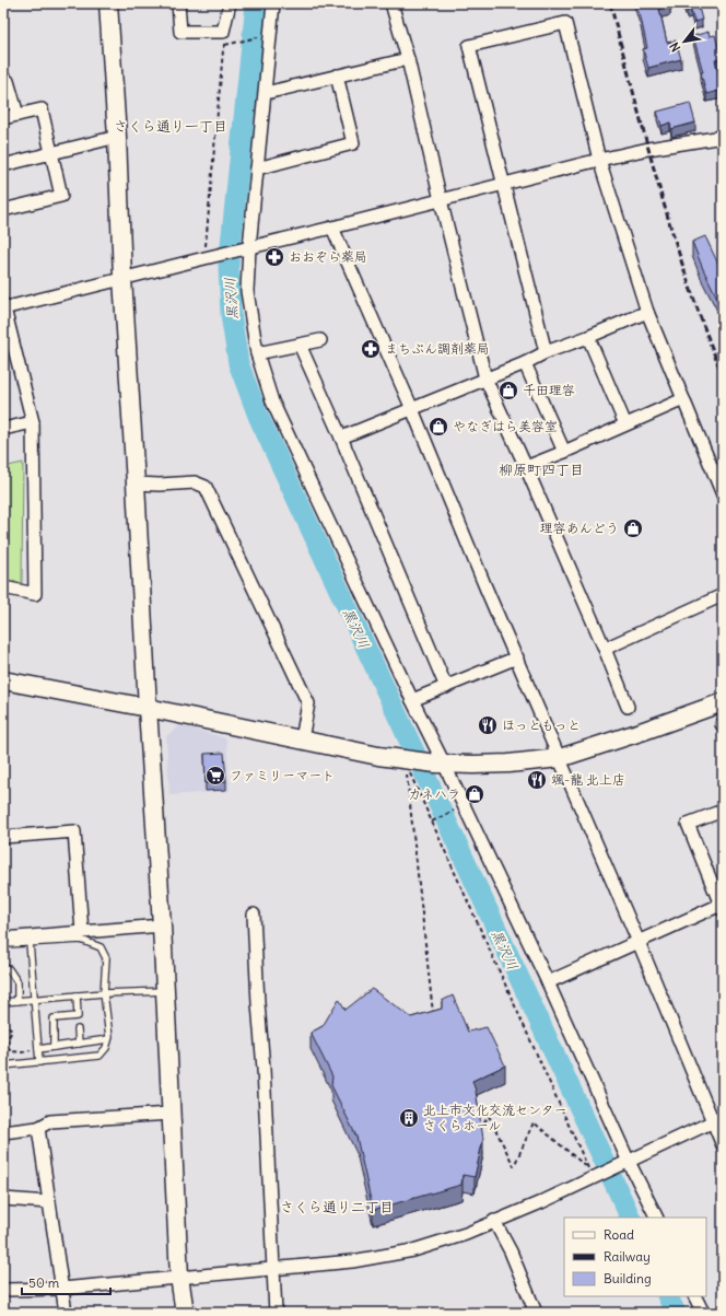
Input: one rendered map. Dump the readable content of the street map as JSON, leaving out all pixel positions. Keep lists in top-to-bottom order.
{
  "districts": ["さくら通り一丁目", "柳原町四丁目", "さくら通り二丁目"],
  "water": ["黒沢川"],
  "places": {
    "pharmacy": ["おおぞら薬局", "まちぶん調剤薬局"],
    "shop": [
      "千田理容",
      "やなぎはら美容室",
      "理容あんどう",
      "カネハラ"
    ],
    "restaurant": ["ほっともっと", "颯-龍 北上店"],
    "supermarket": ["ファミリーマート"],
    "building": ["北上市文化交流センター さくらホール"]
  },
  "legend": ["Road", "Railway", "Building"],
  "scale_bar": "50 m",
  "north": "bottom left"
}
